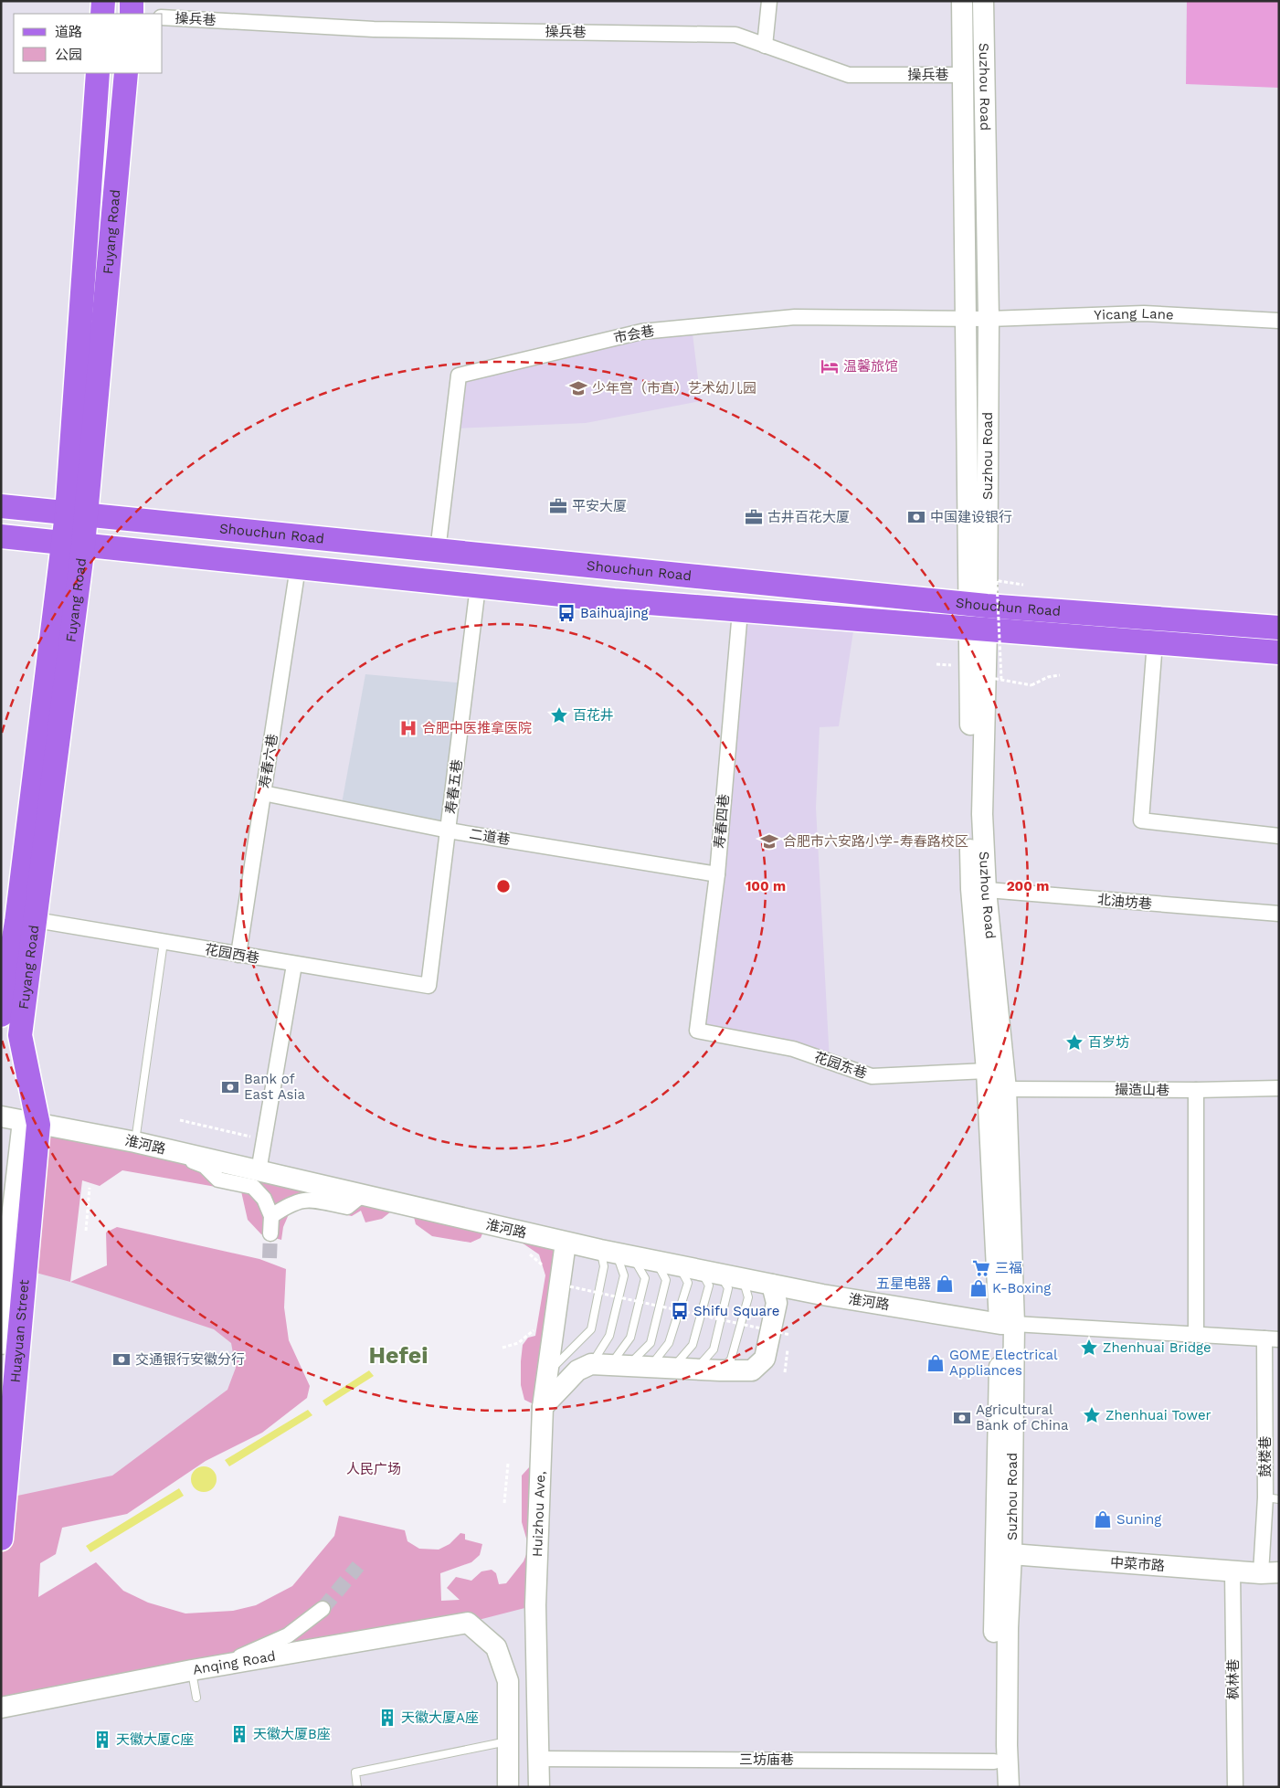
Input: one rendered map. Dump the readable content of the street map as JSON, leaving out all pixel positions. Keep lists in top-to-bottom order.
{
  "streets": {
    "main road": [
      "Suzhou Road",
      "Fuyang Road",
      "Shouchun Road",
      "淮河路",
      "Huayuan Street",
      "Huizhou Ave,",
      "中菜市路",
      "Anqing Road"
    ],
    "street": [
      "操兵巷",
      "Yicang Lane",
      "市会巷",
      "寿春六巷",
      "寿春五巷",
      "寿春四巷",
      "二道巷",
      "北油坊巷",
      "花园西巷",
      "花园东巷",
      "撮造山巷",
      "鼓楼巷",
      "枫林巷",
      "三坊庙巷"
    ]
  },
  "crossings": [
    ["操兵巷", "Suzhou Road"],
    ["Suzhou Road", "Yicang Lane"],
    ["Suzhou Road", "市会巷"],
    ["Suzhou Road", "Shouchun Road"],
    ["Suzhou Road", "北油坊巷"],
    ["Suzhou Road", "花园东巷"],
    ["Suzhou Road", "撮造山巷"],
    ["Suzhou Road", "淮河路"],
    ["Suzhou Road", "中菜市路"],
    ["Suzhou Road", "三坊庙巷"],
    ["Fuyang Road", "Shouchun Road"],
    ["Fuyang Road", "花园西巷"],
    ["Fuyang Road", "淮河路"],
    ["Fuyang Road", "Huayuan Street"],
    ["Yicang Lane", "市会巷"],
    ["市会巷", "Shouchun Road"],
    ["Shouchun Road", "寿春六巷"],
    ["Shouchun Road", "寿春五巷"],
    ["Shouchun Road", "寿春四巷"],
    ["寿春六巷", "二道巷"],
    ["寿春六巷", "花园西巷"],
    ["寿春五巷", "二道巷"],
    ["寿春五巷", "花园西巷"],
    ["寿春四巷", "二道巷"],
    ["寿春四巷", "花园东巷"],
    ["淮河路", "Huayuan Street"],
    ["淮河路", "Huizhou Ave,"],
    ["鼓楼巷", "中菜市路"],
    ["Huizhou Ave,", "三坊庙巷"],
    ["中菜市路", "枫林巷"]
  ],
  "districts": ["Hefei"],
  "parks": ["人民广场"],
  "places": {
    "hotel": ["温馨旅馆"],
    "school or university": ["少年宫（市直）艺术幼儿园", "合肥市六安路小学-寿春路校区"],
    "office": ["平安大厦", "古井百花大厦"],
    "bank": [
      "中国建设银行",
      "Bank of East Asia",
      "交通银行安徽分行",
      "Agricultural Bank of China"
    ],
    "bus stop": ["Baihuajing", "Shifu Square"],
    "place": [
      "百花井",
      "百岁坊",
      "Zhenhuai Bridge",
      "Zhenhuai Tower"
    ],
    "hospital": ["合肥中医推拿医院"],
    "supermarket": ["三福"],
    "shop": [
      "五星电器",
      "K-Boxing",
      "GOME Electrical Appliances",
      "Suning"
    ],
    "building": ["天徽大厦A座", "天徽大厦B座", "天徽大厦C座"]
  },
  "legend": ["道路", "公园"],
  "rings": ["100 m", "200 m"]
}
